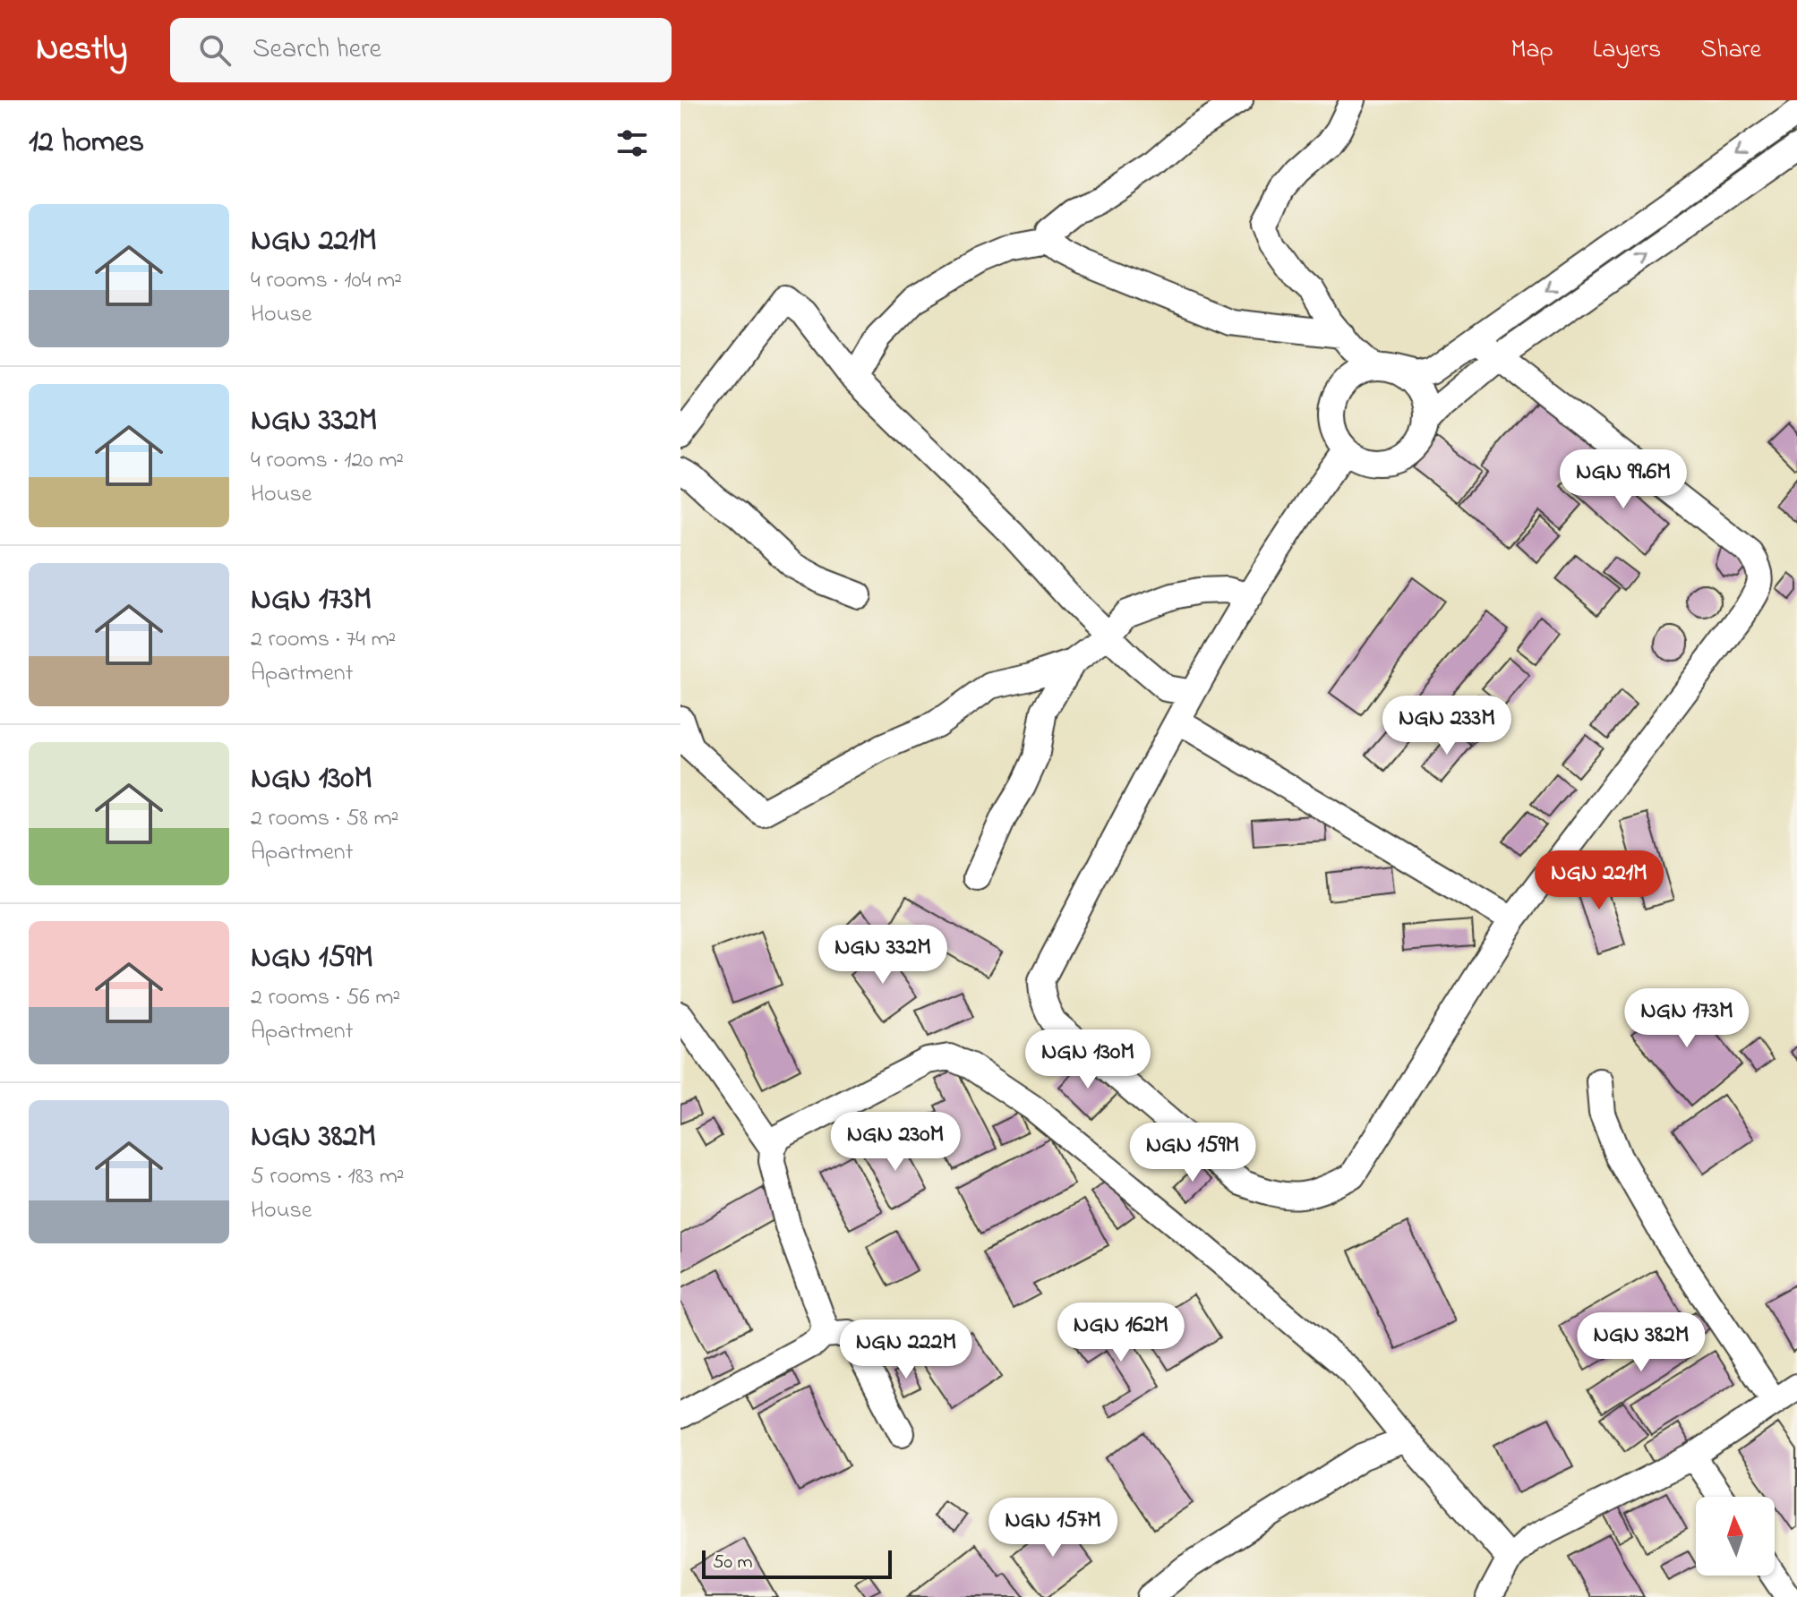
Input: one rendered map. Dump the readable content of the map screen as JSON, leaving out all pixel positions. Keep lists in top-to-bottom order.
{
  "scale_bar": "50 m",
  "north": "top",
  "page": {
    "header": "Nestly",
    "search": "Search here",
    "nav": ["Map", "Layers", "Share"],
    "heading": "12 homes",
    "list": [
      {
        "name": "NGN 221M",
        "note": "4 rooms · 104 m² · House"
      },
      {
        "name": "NGN 332M",
        "note": "4 rooms · 120 m² · House"
      },
      {
        "name": "NGN 173M",
        "note": "2 rooms · 74 m² · Apartment"
      },
      {
        "name": "NGN 130M",
        "note": "2 rooms · 58 m² · Apartment"
      },
      {
        "name": "NGN 159M",
        "note": "2 rooms · 56 m² · Apartment"
      },
      {
        "name": "NGN 382M",
        "note": "5 rooms · 183 m² · House"
      }
    ],
    "price": [
      "NGN 99.6M",
      "NGN 233M",
      "NGN 221M",
      "NGN 332M",
      "NGN 173M",
      "NGN 130M",
      "NGN 230M",
      "NGN 159M",
      "NGN 162M",
      "NGN 382M",
      "NGN 222M",
      "NGN 157M"
    ],
    "scale": "50 m"
  }
}
